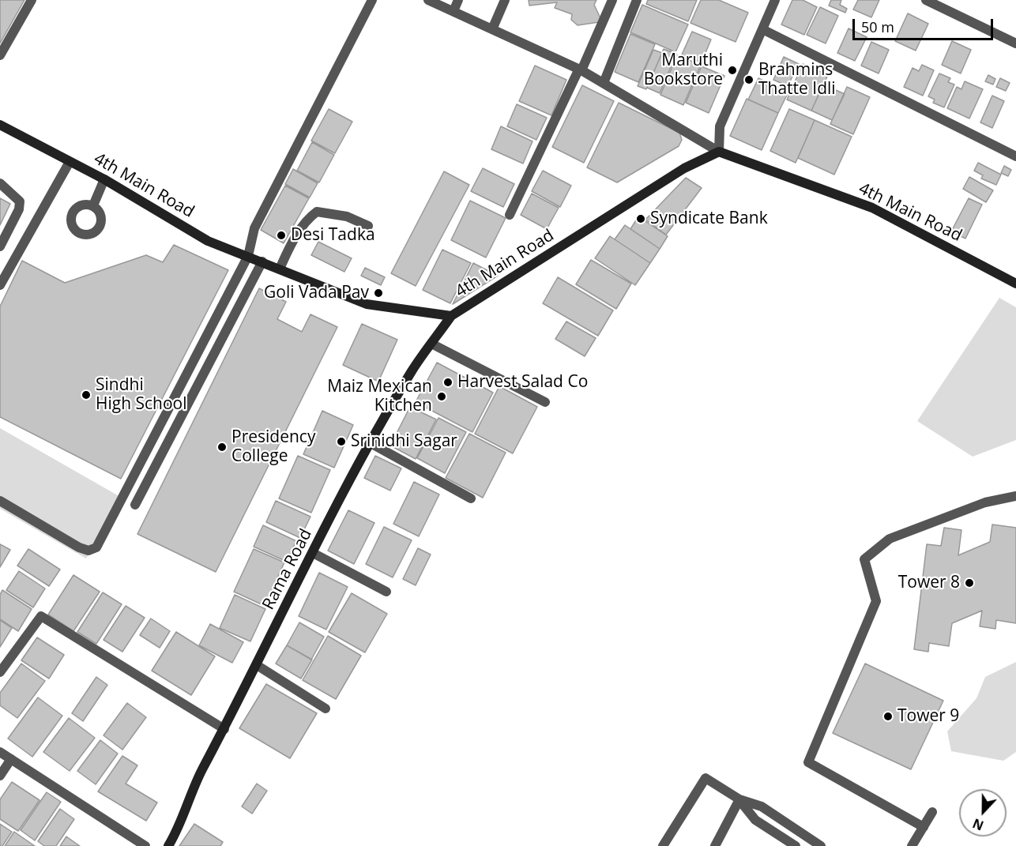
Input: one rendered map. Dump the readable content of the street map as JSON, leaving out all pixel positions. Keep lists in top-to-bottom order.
{
  "streets": {
    "street": ["4th Main Road", "Rama Road"]
  },
  "crossings": [
    ["4th Main Road", "Rama Road"]
  ],
  "places": [
    "Maruthi Bookstore",
    "Brahmins Thatte Idli",
    "Syndicate Bank",
    "Desi Tadka",
    "Goli Vada Pav",
    "Harvest Salad Co",
    "Sindhi High School",
    "Maiz Mexican Kitchen",
    "Srinidhi Sagar",
    "Presidency College",
    "Tower 8",
    "Tower 9"
  ],
  "scale_bar": "50 m",
  "north": "bottom"
}
